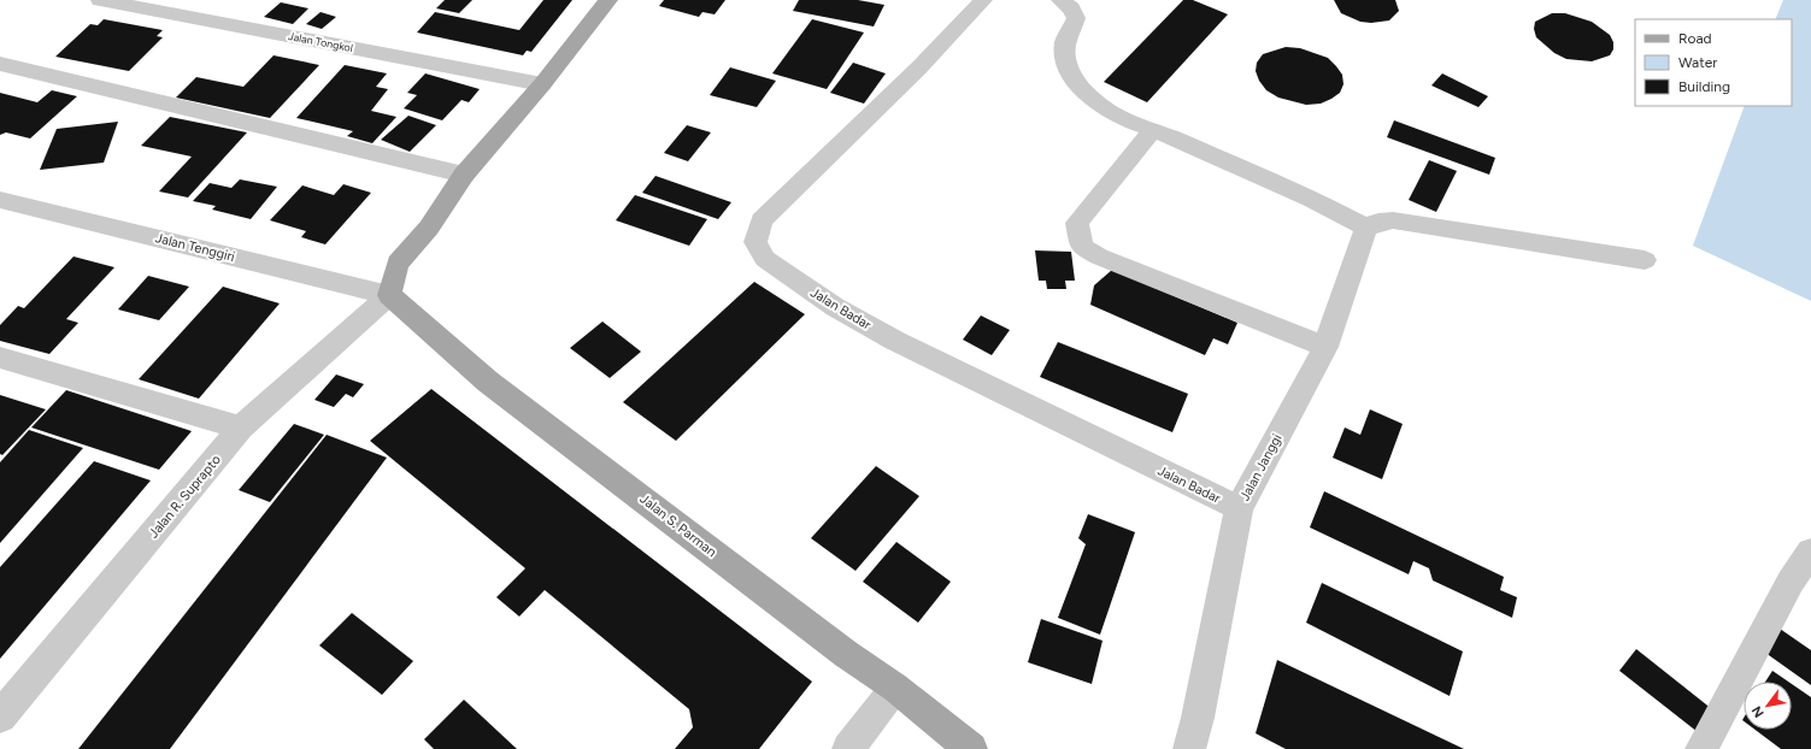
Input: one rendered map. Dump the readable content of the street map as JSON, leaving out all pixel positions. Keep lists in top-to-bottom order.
{
  "streets": {
    "main road": ["Jalan S. Parman"],
    "street": [
      "Jalan Tongkol",
      "Jalan Tenggiri",
      "Jalan Badar",
      "Jalan Janggi",
      "Jalan R. Suprapto"
    ]
  },
  "crossings": [
    ["Jalan Tenggiri", "Jalan R. Suprapto"],
    ["Jalan Tenggiri", "Jalan S. Parman"],
    ["Jalan Badar", "Jalan Janggi"],
    ["Jalan R. Suprapto", "Jalan S. Parman"]
  ],
  "legend": ["Road", "Water", "Building"],
  "north": "bottom left"
}
